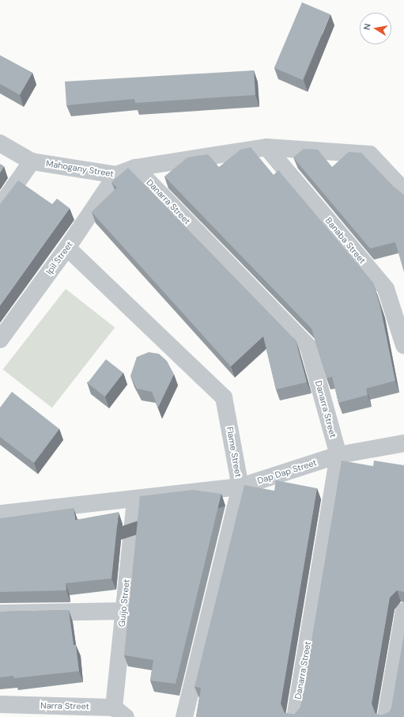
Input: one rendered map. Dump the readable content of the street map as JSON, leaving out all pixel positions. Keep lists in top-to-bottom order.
{
  "streets": {
    "street": [
      "Mahogany Street",
      "Danarra Street",
      "Banaba Street",
      "Ipil Street",
      "Flame Street",
      "Dap Dap Street",
      "Guijo Street",
      "Narra Street"
    ]
  },
  "crossings": [
    ["Mahogany Street", "Danarra Street"],
    ["Mahogany Street", "Banaba Street"],
    ["Mahogany Street", "Ipil Street"],
    ["Danarra Street", "Dap Dap Street"],
    ["Ipil Street", "Flame Street"],
    ["Flame Street", "Dap Dap Street"],
    ["Dap Dap Street", "Guijo Street"],
    ["Guijo Street", "Narra Street"]
  ],
  "north": "left"
}
